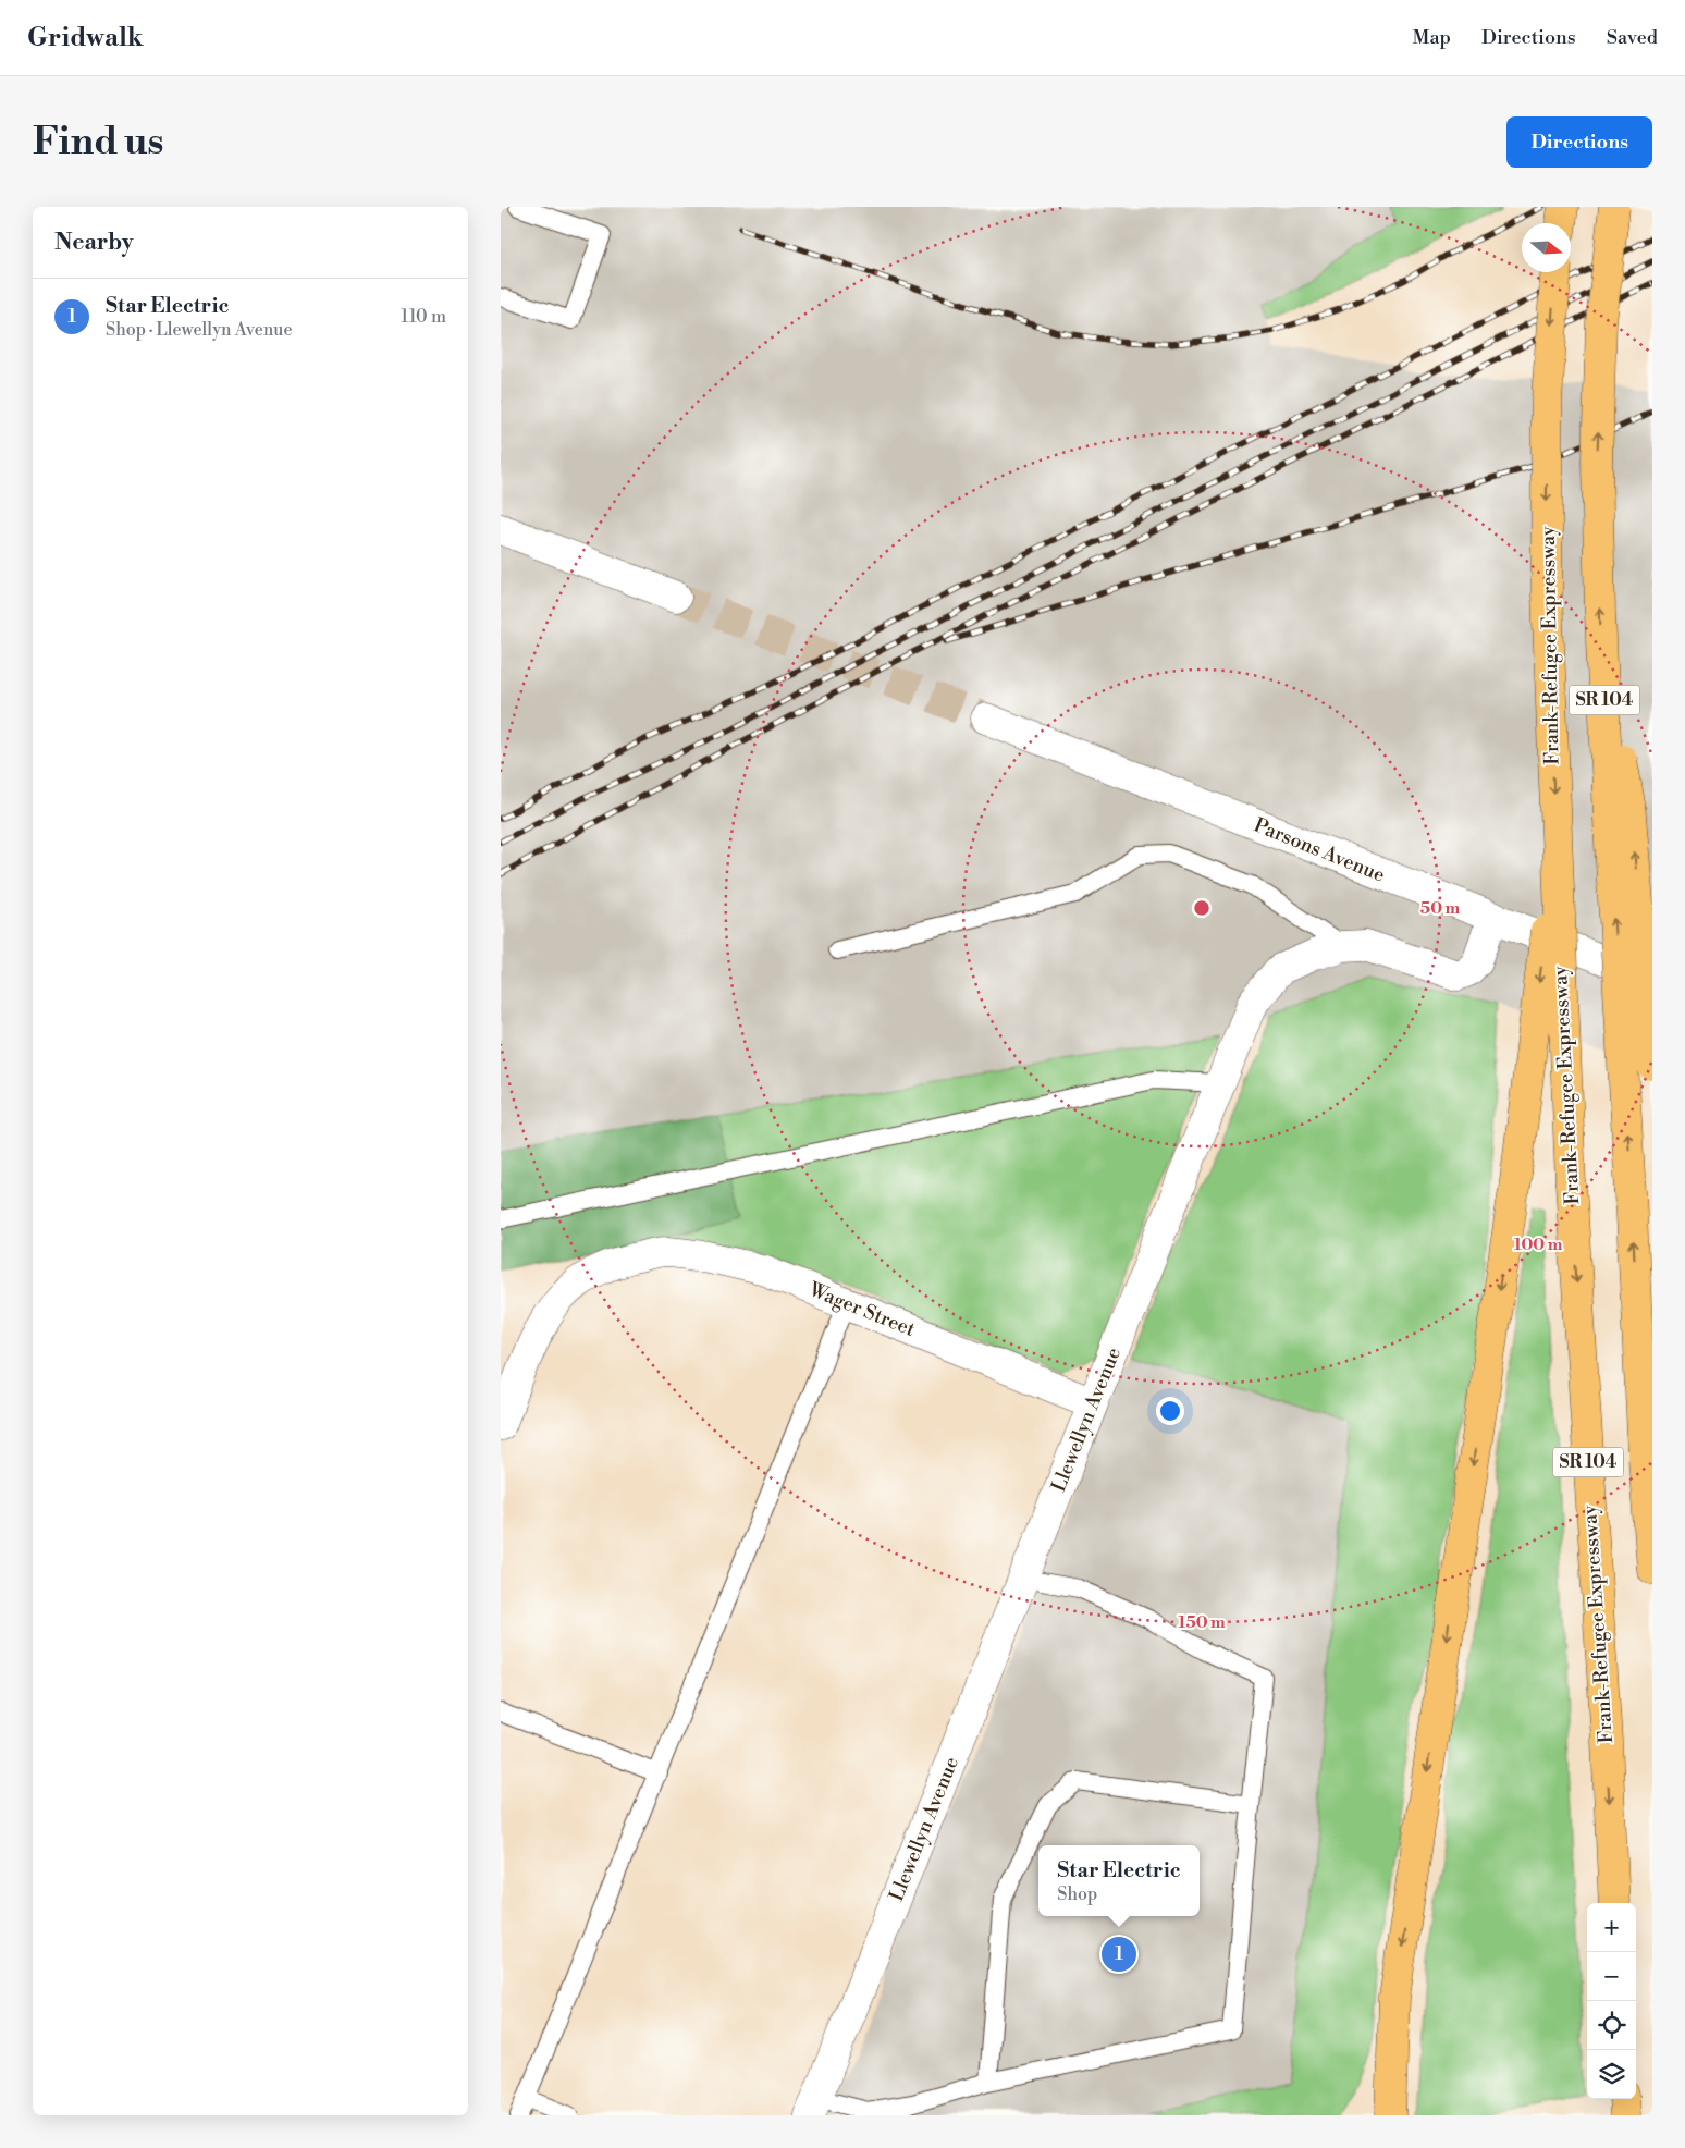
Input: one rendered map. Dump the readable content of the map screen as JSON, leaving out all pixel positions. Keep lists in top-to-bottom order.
{
  "streets": {
    "highway": ["Frank-Refugee Expressway", "SR 104"],
    "street": ["Parsons Avenue", "Wager Street", "Llewellyn Avenue"]
  },
  "crossings": [
    ["Parsons Avenue", "Llewellyn Avenue"],
    ["Wager Street", "Llewellyn Avenue"]
  ],
  "north": "right",
  "page": {
    "header": "Gridwalk",
    "nav": ["Map", "Directions", "Saved"],
    "buttons": "Directions",
    "title": "Find us",
    "heading": "Nearby",
    "list": [
      {
        "mark": "1",
        "name": "Star Electric",
        "note": "Shop · Llewellyn Avenue",
        "value": "110 m"
      }
    ],
    "popup": ["Star Electric", "Shop"],
    "map_buttons": ["+", "−"],
    "pins": "1"
  },
  "rings": ["50 m", "100 m", "150 m"]
}
